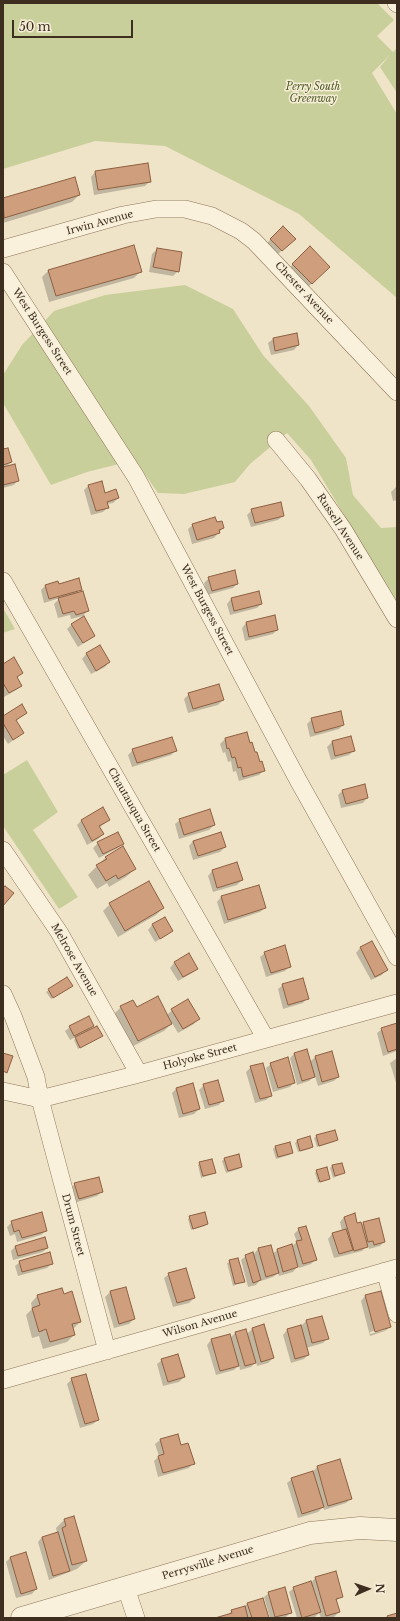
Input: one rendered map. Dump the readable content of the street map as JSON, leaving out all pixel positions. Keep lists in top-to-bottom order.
{
  "streets": {
    "street": [
      "Irwin Avenue",
      "Chester Avenue",
      "West Burgess Street",
      "Russell Avenue",
      "Chautauqua Street",
      "Melrose Avenue",
      "Holyoke Street",
      "Drum Street",
      "Wilson Avenue",
      "Perrysville Avenue"
    ]
  },
  "crossings": [
    ["Irwin Avenue", "Chester Avenue"],
    ["Chautauqua Street", "Holyoke Street"],
    ["Melrose Avenue", "Holyoke Street"],
    ["Holyoke Street", "Drum Street"],
    ["Drum Street", "Wilson Avenue"]
  ],
  "parks": ["Perry South Greenway"],
  "scale_bar": "50 m",
  "north": "right"
}
